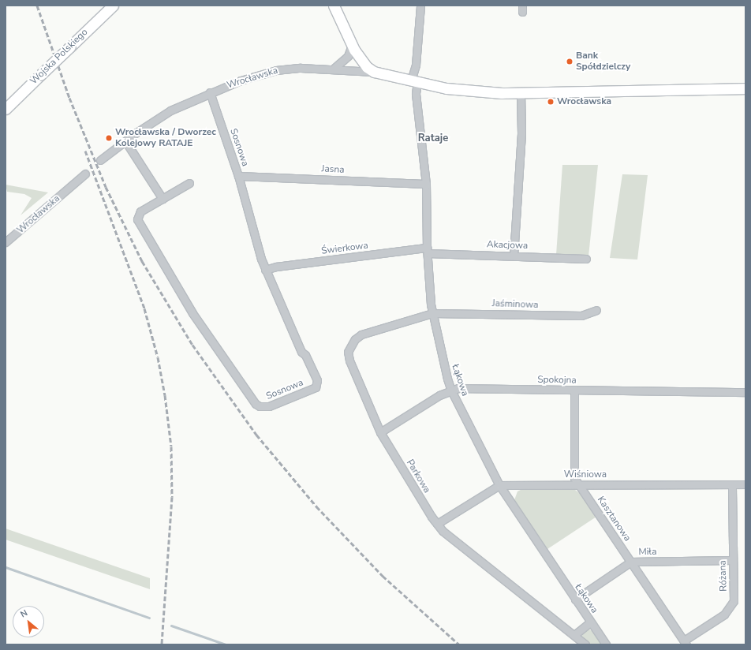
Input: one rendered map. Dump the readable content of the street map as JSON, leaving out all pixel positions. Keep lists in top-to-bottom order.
{
  "streets": {
    "street": [
      "Wojska Polskiego",
      "Wrocławska",
      "Sosnowa",
      "Jasna",
      "Akacjowa",
      "Świerkowa",
      "Jaśminowa",
      "Łąkowa",
      "Spokojna",
      "Wiśniowa",
      "Parkowa",
      "Kasztanowa",
      "Miła",
      "Różana"
    ]
  },
  "crossings": [
    ["Wrocławska", "Sosnowa"],
    ["Wrocławska", "Łąkowa"],
    ["Sosnowa", "Jasna"],
    ["Sosnowa", "Świerkowa"],
    ["Jasna", "Łąkowa"],
    ["Akacjowa", "Świerkowa"],
    ["Akacjowa", "Łąkowa"],
    ["Świerkowa", "Łąkowa"],
    ["Jaśminowa", "Łąkowa"],
    ["Jaśminowa", "Parkowa"],
    ["Łąkowa", "Spokojna"],
    ["Łąkowa", "Wiśniowa"],
    ["Łąkowa", "Parkowa"],
    ["Łąkowa", "Miła"],
    ["Spokojna", "Parkowa"],
    ["Spokojna", "Kasztanowa"],
    ["Wiśniowa", "Kasztanowa"],
    ["Wiśniowa", "Różana"],
    ["Kasztanowa", "Miła"],
    ["Kasztanowa", "Różana"],
    ["Miła", "Różana"]
  ],
  "districts": ["Rataje"],
  "places": ["Bank Spółdzielczy", "Wrocławska", "Wrocławska / Dworzec Kolejowy RATAJE"],
  "north": "top left"
}
